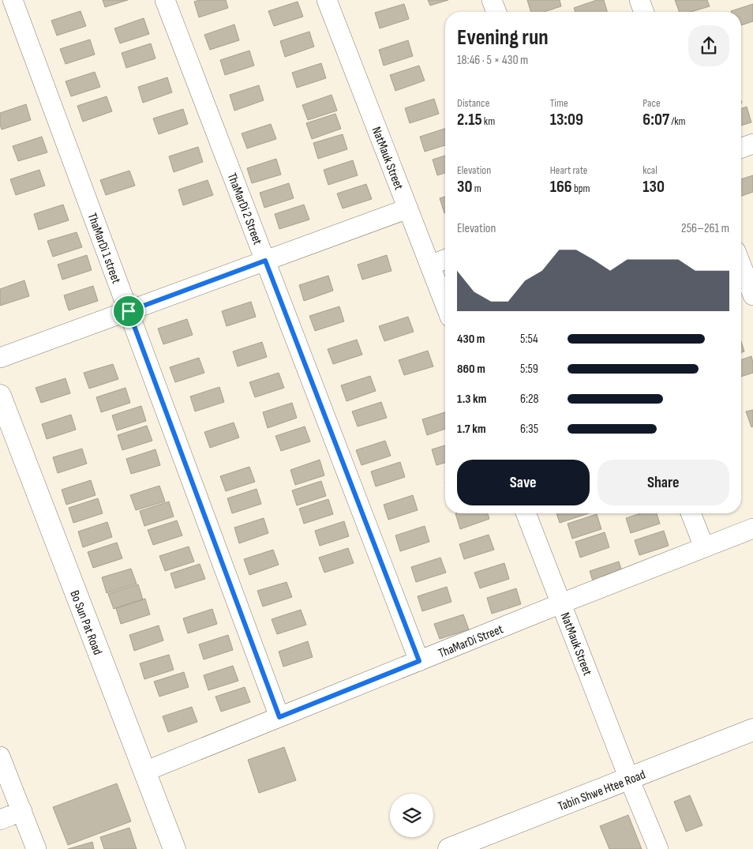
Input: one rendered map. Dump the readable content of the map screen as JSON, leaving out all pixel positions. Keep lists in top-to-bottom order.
{
  "streets": {
    "street": [
      "NatMauk Street",
      "ThaMarDi 2 Street",
      "ThaMarDi 1 street",
      "Bo Sun Pat Road",
      "ThaMarDi Street",
      "Tabin Shwe Htee Road"
    ]
  },
  "crossings": [
    ["NatMauk Street", "ThaMarDi Street"],
    ["NatMauk Street", "Tabin Shwe Htee Road"],
    ["ThaMarDi 2 Street", "ThaMarDi Street"],
    ["ThaMarDi 1 street", "ThaMarDi Street"],
    ["Bo Sun Pat Road", "ThaMarDi Street"]
  ],
  "page": {
    "heading": ["Evening run", "18:46 · 5 × 430 m"],
    "stats": [
      ["Distance", "2.15 km"],
      ["Time", "13:09"],
      ["Pace", "6:07 /km"],
      ["Elevation", "30 m"],
      ["Heart rate", "166 bpm"],
      ["kcal", "130"]
    ],
    "chart": ["Elevation", "256–261 m"],
    "list": [
      {
        "name": "430 m",
        "note": "5:54"
      },
      {
        "name": "860 m",
        "note": "5:59"
      },
      {
        "name": "1.3 km",
        "note": "6:28"
      },
      {
        "name": "1.7 km",
        "note": "6:35"
      }
    ],
    "buttons": ["Save", "Share"]
  }
}
